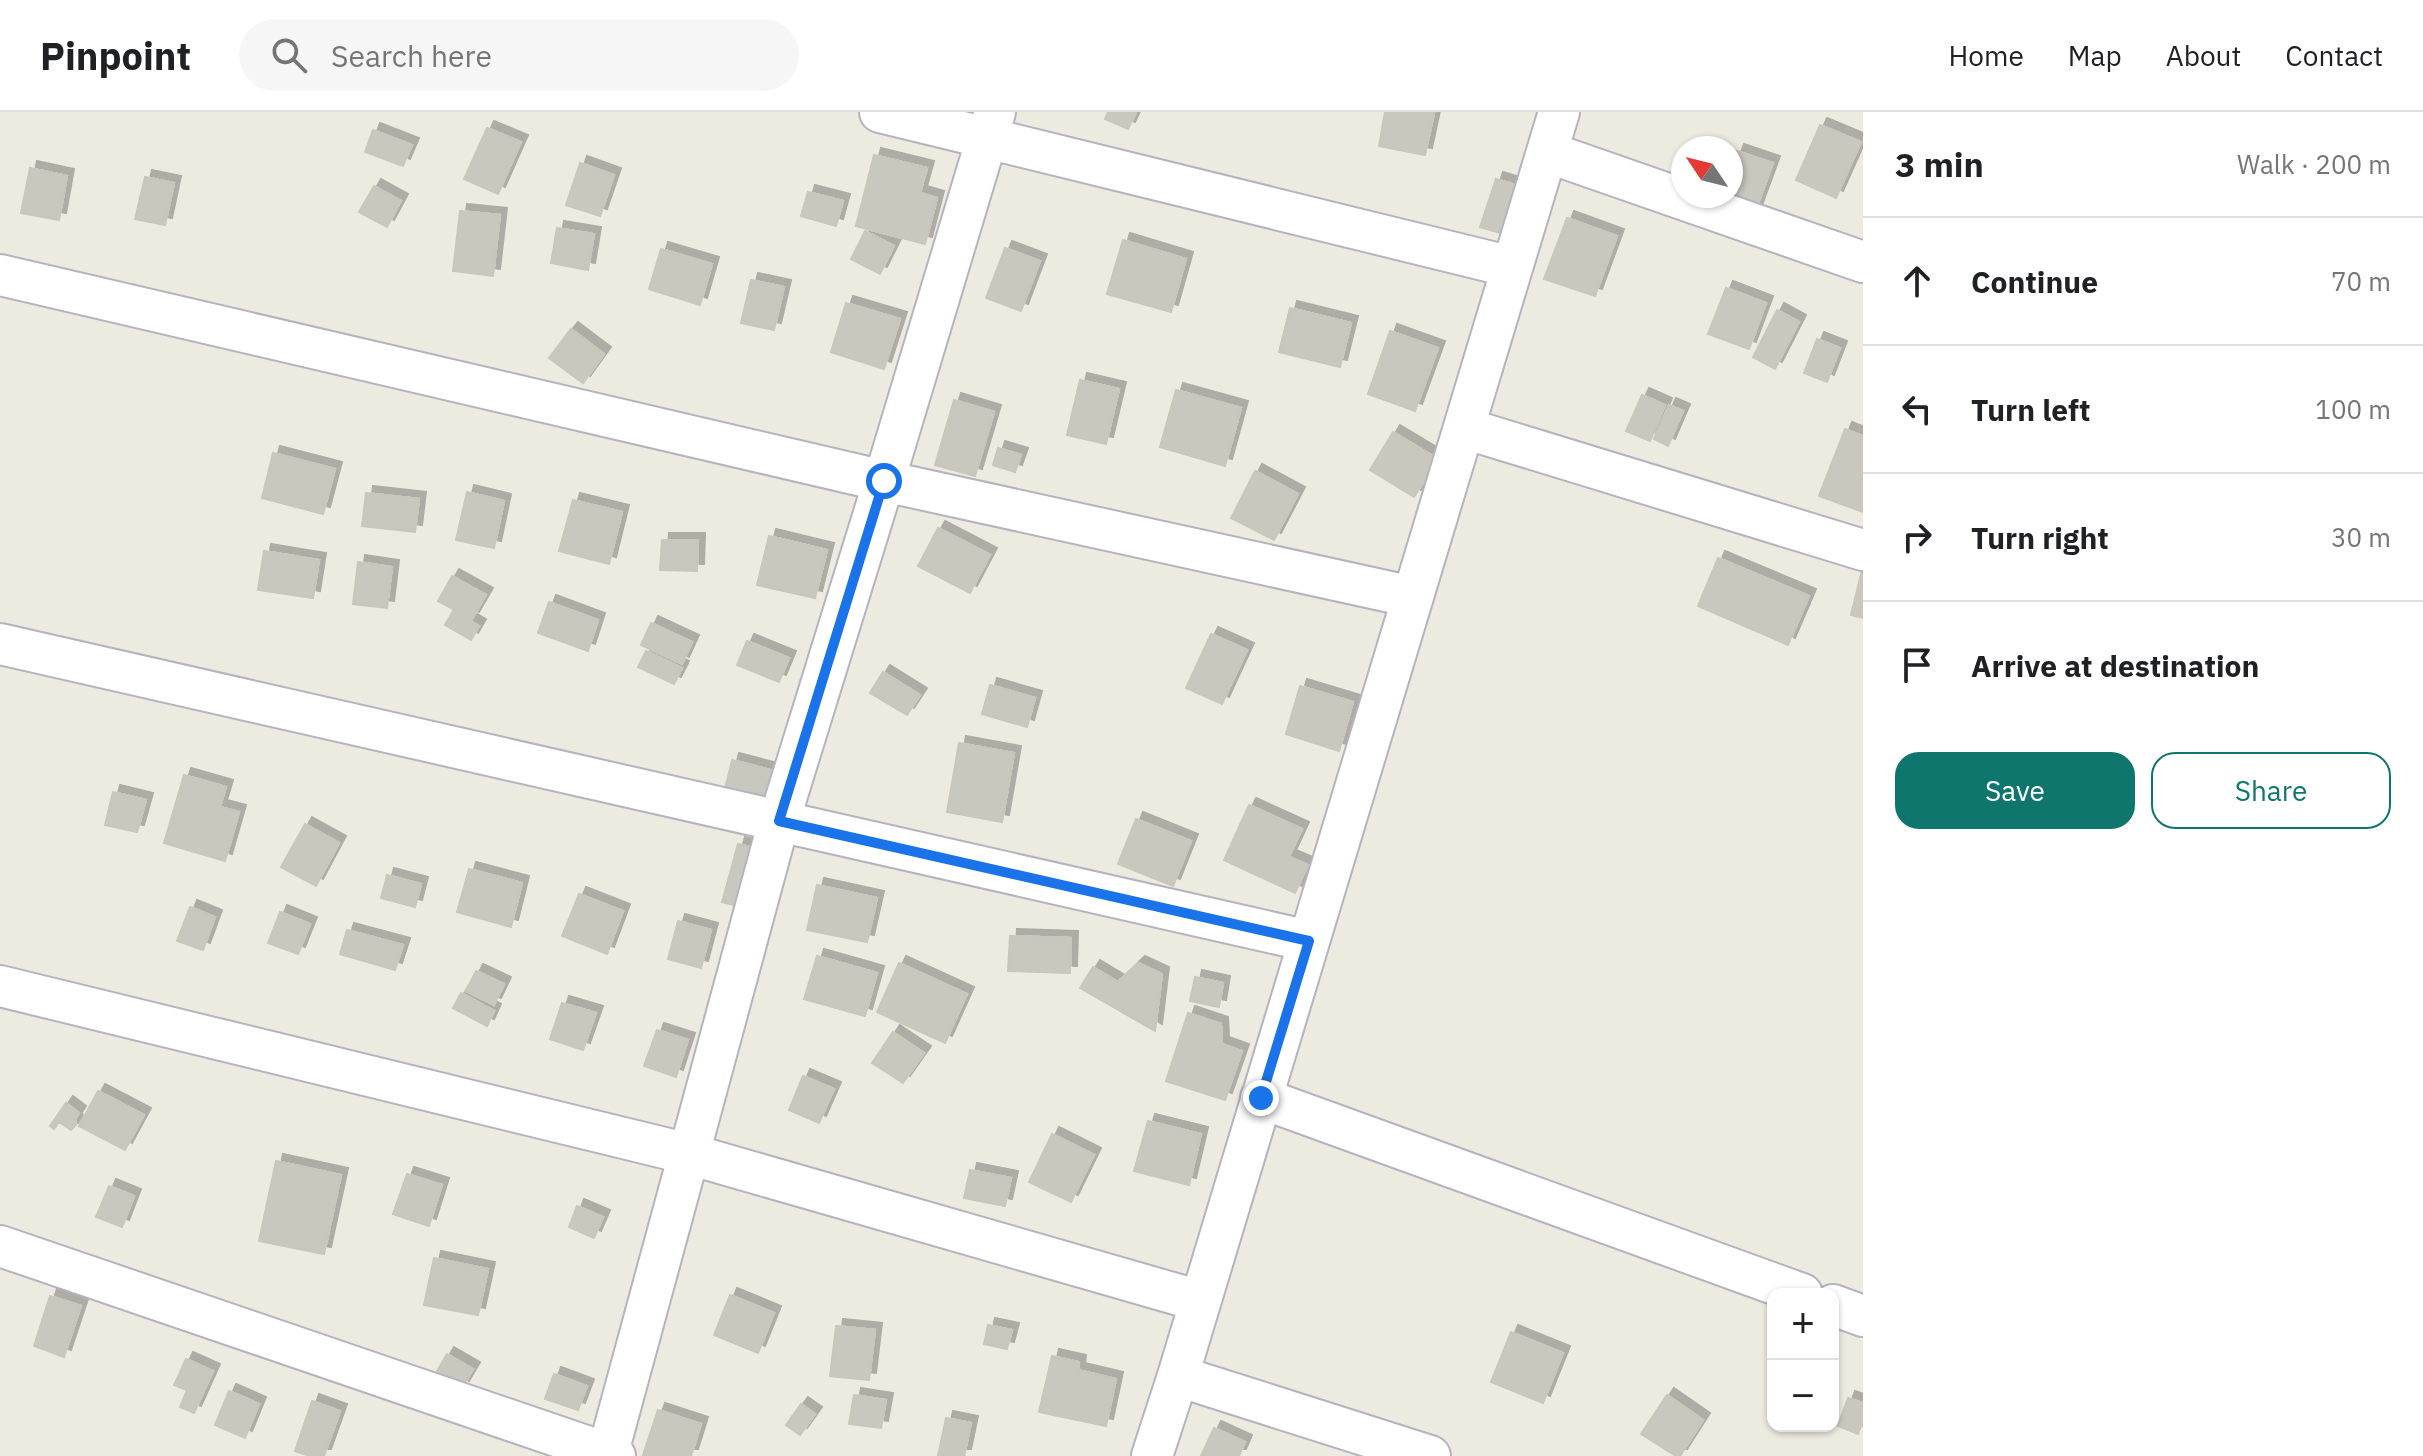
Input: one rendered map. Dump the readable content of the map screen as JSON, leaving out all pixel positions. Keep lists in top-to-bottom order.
{
  "north": "top left",
  "page": {
    "header": "Pinpoint",
    "search": "Search here",
    "nav": [
      "Home",
      "Map",
      "About",
      "Contact"
    ],
    "heading": ["3 min", "Walk · 200 m"],
    "list": [
      ["Continue", "70 m"],
      ["Turn left", "100 m"],
      ["Turn right", "30 m"],
      "Arrive at destination"
    ],
    "buttons": ["Save", "Share"],
    "map_buttons": ["+", "−"]
  }
}
